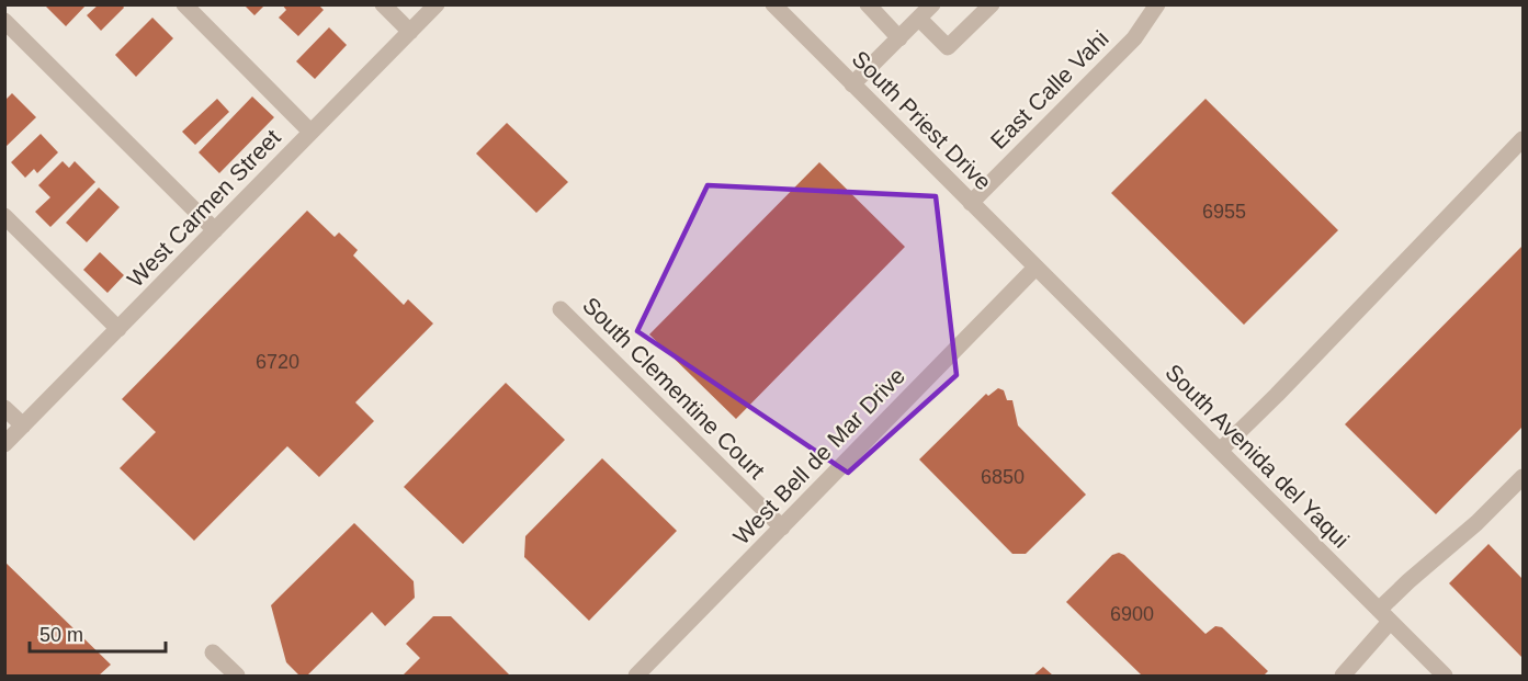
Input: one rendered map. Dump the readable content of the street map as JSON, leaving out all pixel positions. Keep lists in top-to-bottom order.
{
  "streets": {
    "street": [
      "East Calle Vahi",
      "South Priest Drive",
      "West Carmen Street",
      "South Clementine Court",
      "West Bell de Mar Drive",
      "South Avenida del Yaqui"
    ]
  },
  "crossings": [
    ["East Calle Vahi", "South Priest Drive"],
    ["South Priest Drive", "West Bell de Mar Drive"],
    ["South Priest Drive", "South Avenida del Yaqui"],
    ["South Clementine Court", "West Bell de Mar Drive"],
    ["West Bell de Mar Drive", "South Avenida del Yaqui"]
  ],
  "house_numbers": [
    "6955",
    "6720",
    "6850",
    "6900"
  ],
  "scale_bar": "50 m"
}
